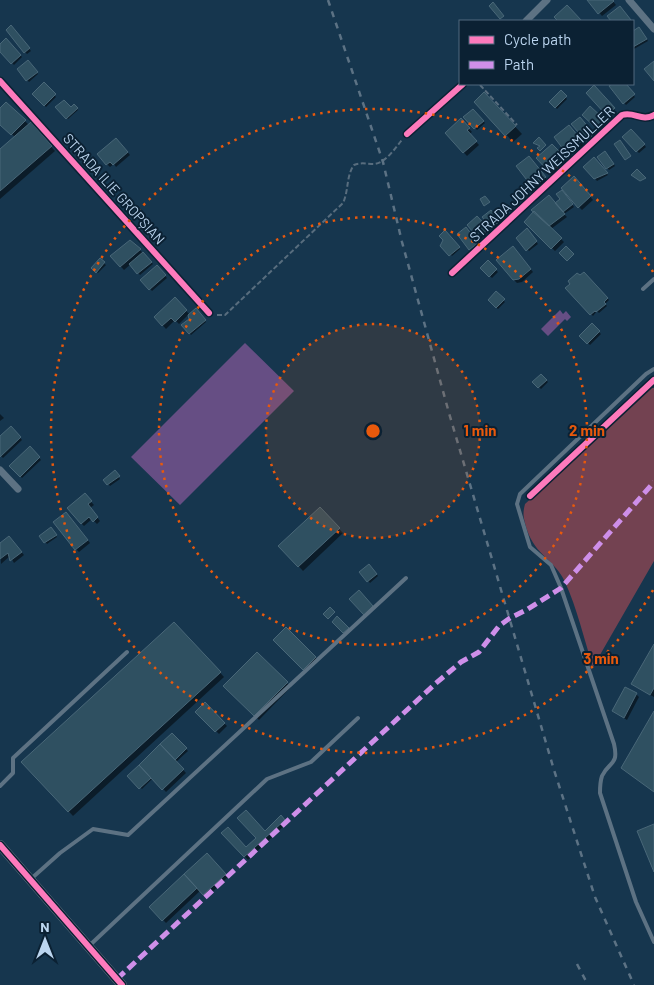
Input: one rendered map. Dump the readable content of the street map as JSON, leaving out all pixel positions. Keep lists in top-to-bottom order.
{
  "streets": {
    "street": ["STRADA JOHNY WEISSMULLER", "STRADA ILIE GROPȘIAN"]
  },
  "legend": ["Cycle path", "Path"],
  "north": "top",
  "rings": ["1 min", "2 min", "3 min"]
}
